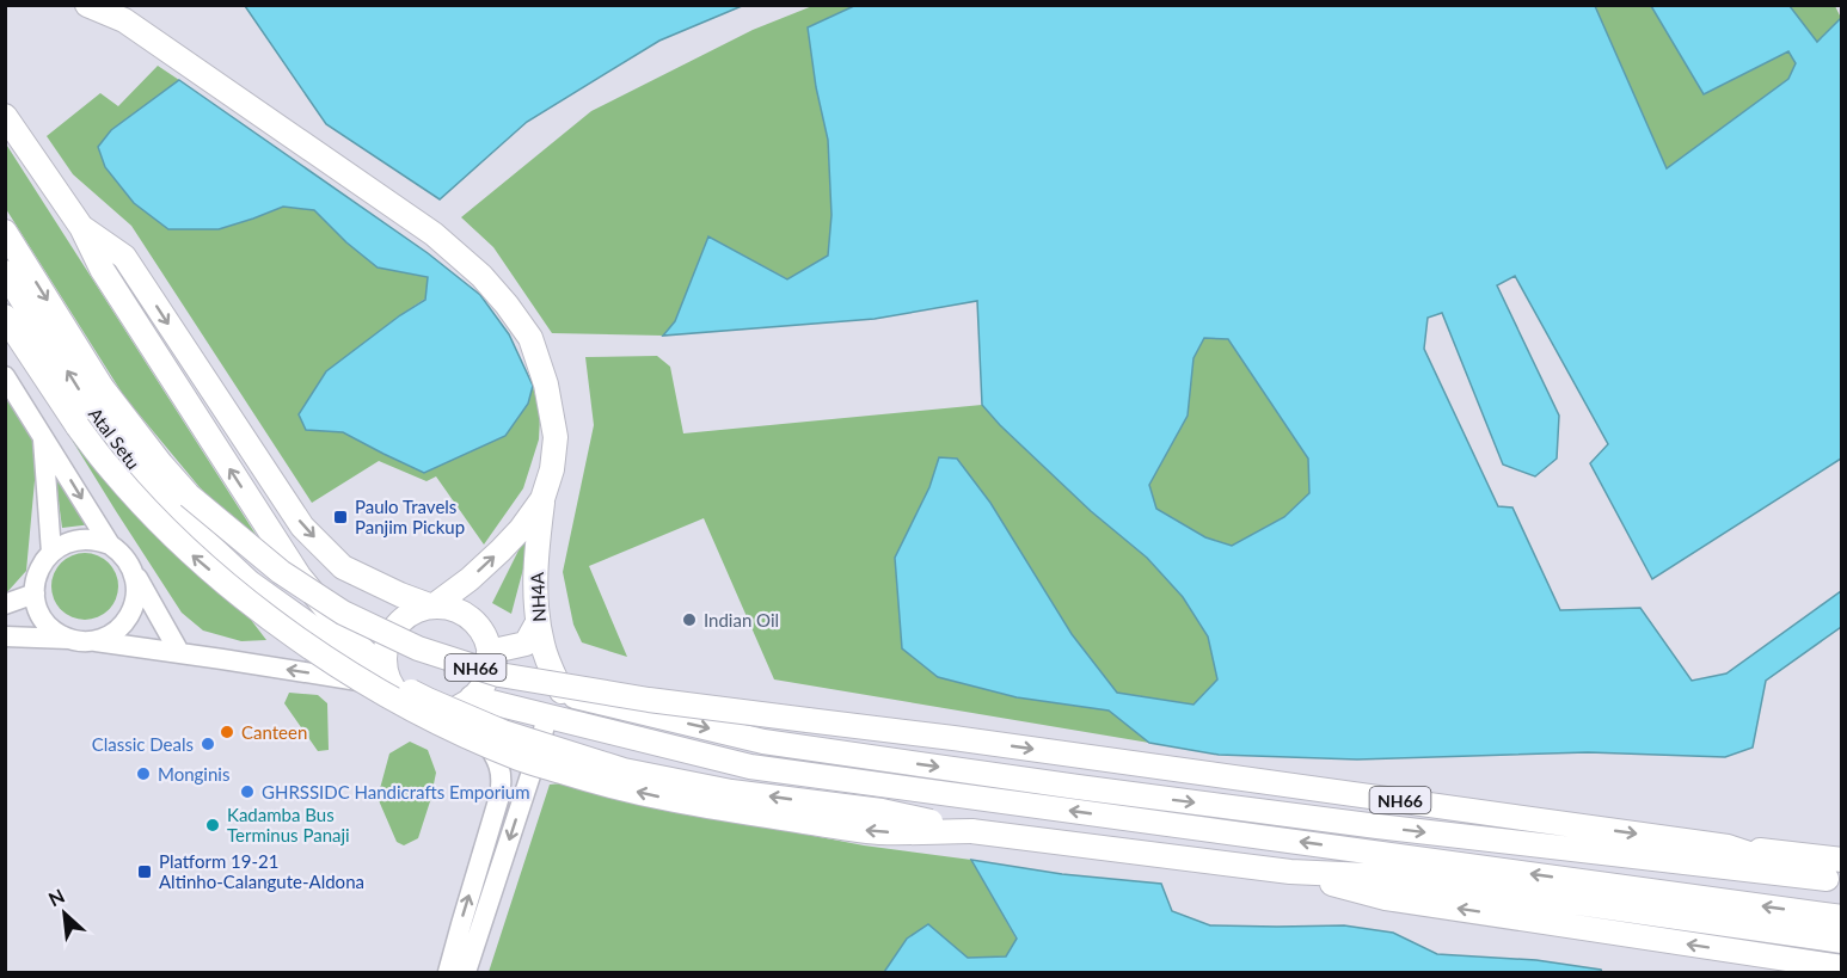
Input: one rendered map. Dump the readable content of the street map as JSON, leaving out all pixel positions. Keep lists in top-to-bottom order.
{
  "streets": {
    "main road": ["Atal Setu", "NH4A", "NH66"]
  },
  "crossings": [
    ["Atal Setu", "NH66"]
  ],
  "places": {
    "transit": ["Paulo Travels Panjim Pickup", "Platform 19-21 Altinho-Calangute-Aldona"],
    "other": [
      "Indian Oil",
      "Canteen",
      "Classic Deals",
      "Monginis",
      "GHRSSIDC Handicrafts Emporium",
      "Kadamba Bus Terminus Panaji"
    ]
  },
  "north": "top left"
}
